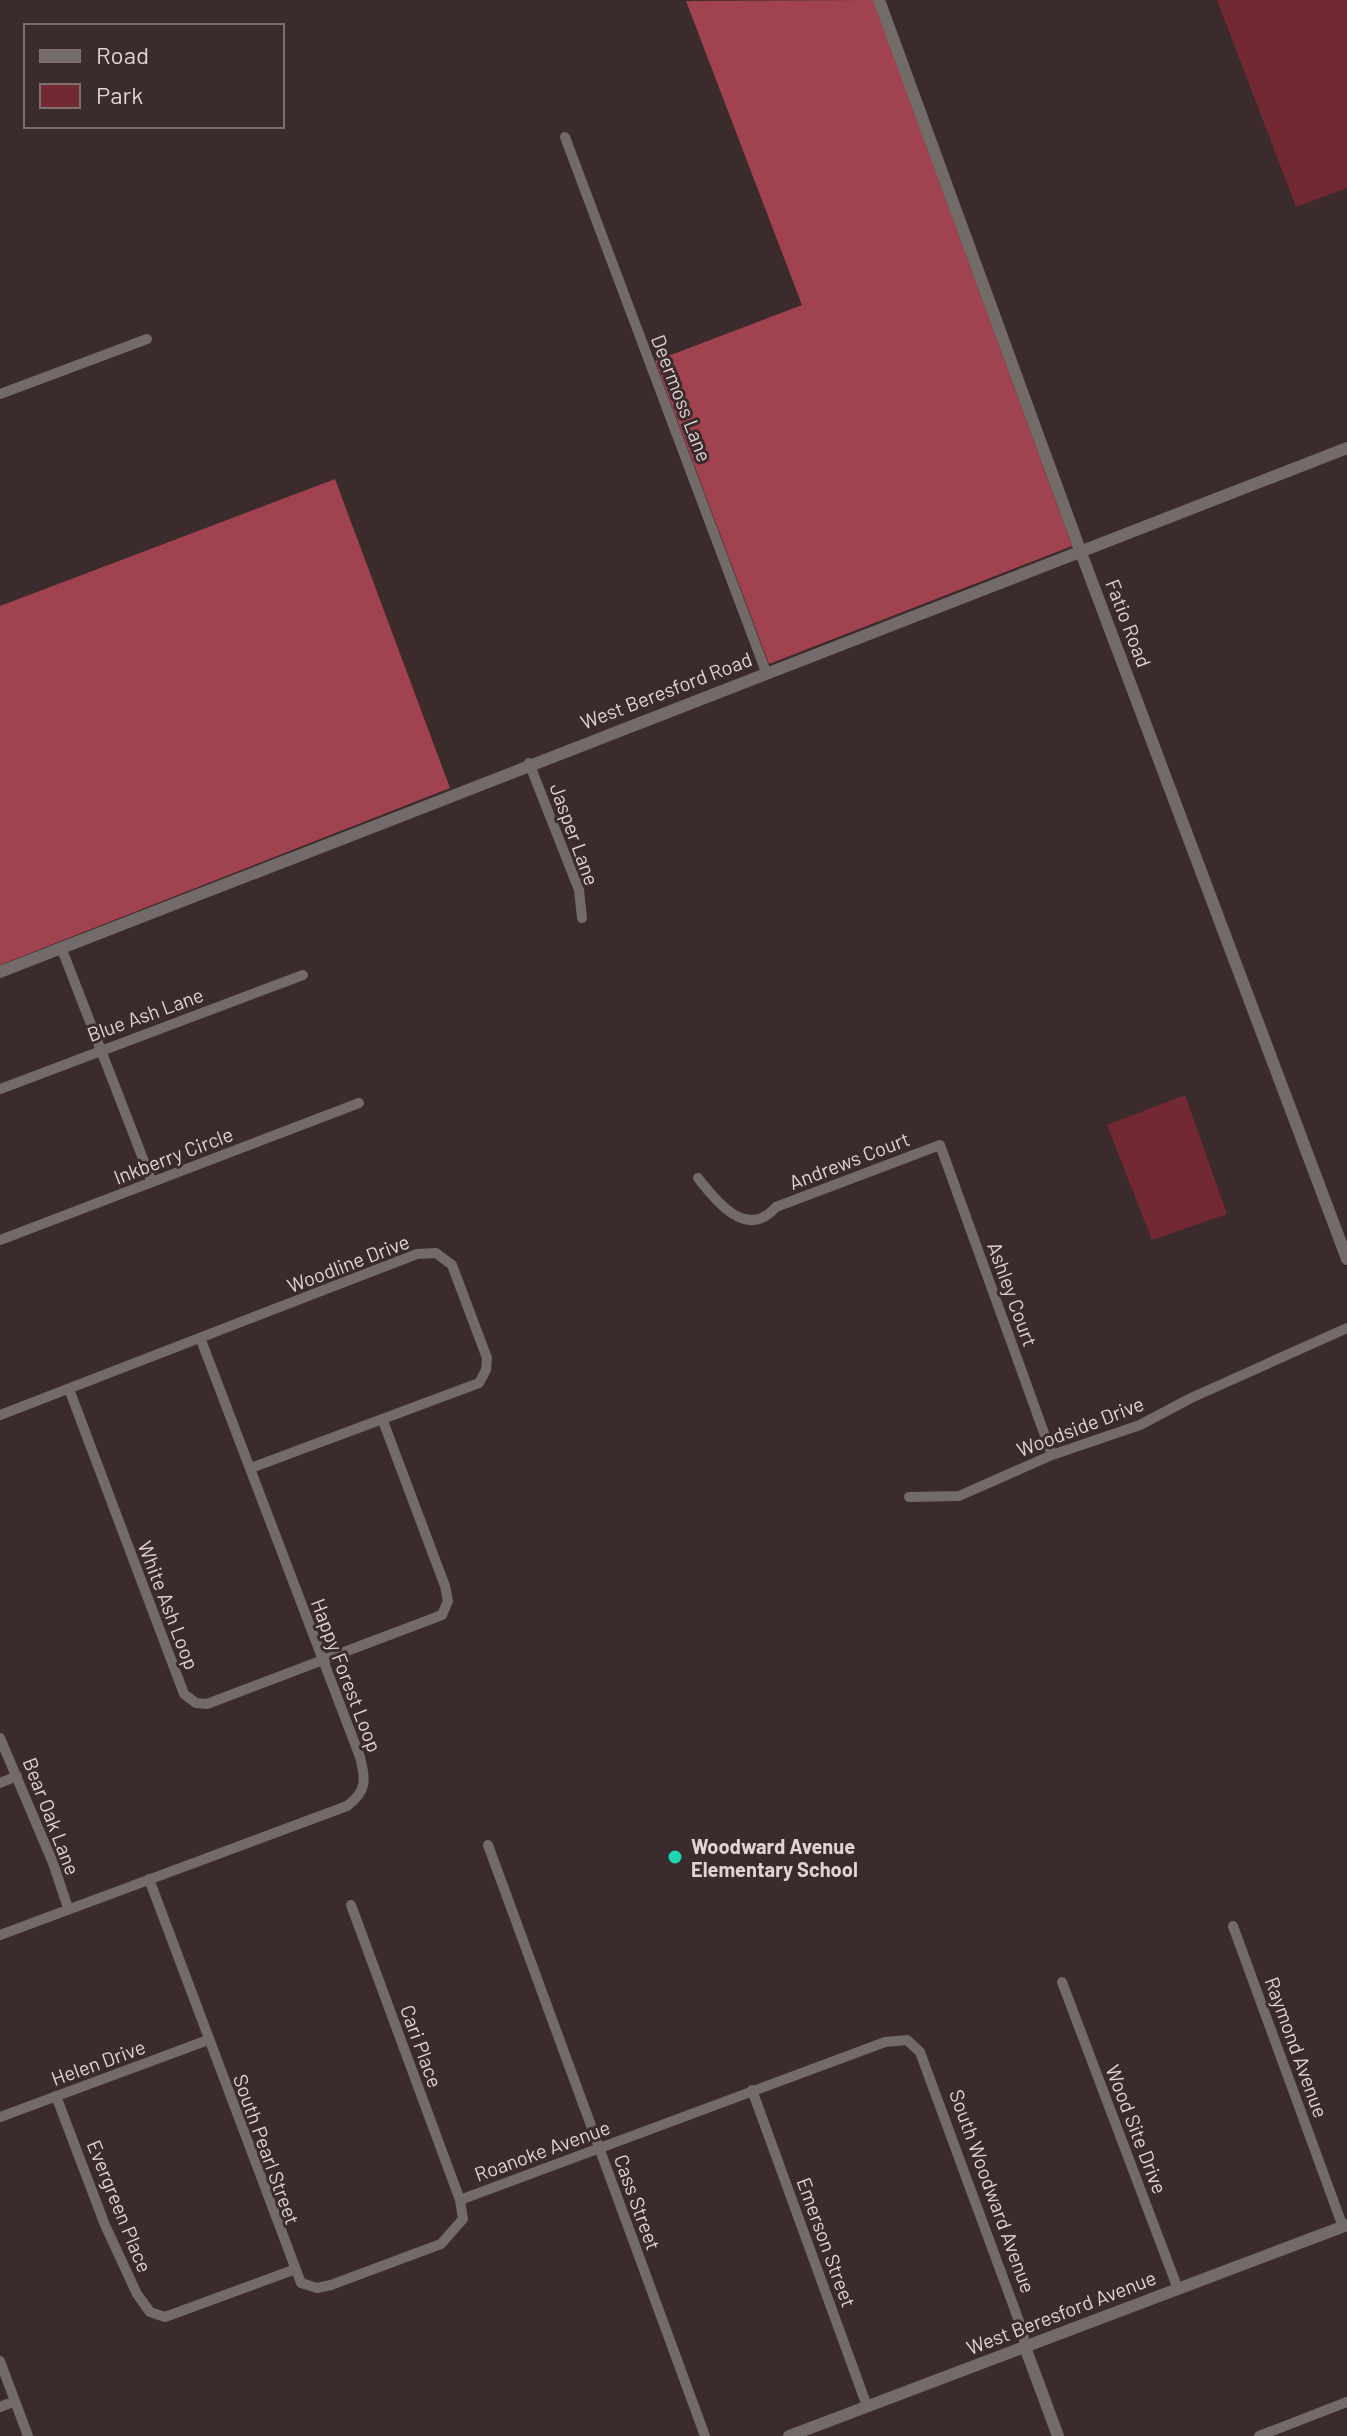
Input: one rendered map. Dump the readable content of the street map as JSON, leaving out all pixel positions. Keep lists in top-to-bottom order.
{
  "streets": {
    "street": [
      "Deermoss Lane",
      "Fatio Road",
      "West Beresford Road",
      "Jasper Lane",
      "Blue Ash Lane",
      "Inkberry Circle",
      "Andrews Court",
      "Woodline Drive",
      "Ashley Court",
      "Woodside Drive",
      "White Ash Loop",
      "Happy Forest Loop",
      "Bear Oak Lane",
      "Cari Place",
      "Raymond Avenue",
      "Helen Drive",
      "Wood Site Drive",
      "South Pearl Street",
      "Roanoke Avenue",
      "South Woodward Avenue",
      "Cass Street",
      "Evergreen Place",
      "Emerson Street",
      "West Beresford Avenue"
    ]
  },
  "crossings": [
    ["Deermoss Lane", "West Beresford Road"],
    ["Fatio Road", "West Beresford Road"],
    ["West Beresford Road", "Jasper Lane"],
    ["Andrews Court", "Ashley Court"],
    ["Woodline Drive", "White Ash Loop"],
    ["Woodline Drive", "Happy Forest Loop"],
    ["Ashley Court", "Woodside Drive"],
    ["White Ash Loop", "Happy Forest Loop"],
    ["Happy Forest Loop", "Bear Oak Lane"],
    ["Happy Forest Loop", "South Pearl Street"],
    ["Cari Place", "Roanoke Avenue"],
    ["Raymond Avenue", "West Beresford Avenue"],
    ["Helen Drive", "South Pearl Street"],
    ["Helen Drive", "Evergreen Place"],
    ["Wood Site Drive", "West Beresford Avenue"],
    ["South Pearl Street", "Roanoke Avenue"],
    ["South Pearl Street", "Evergreen Place"],
    ["Roanoke Avenue", "South Woodward Avenue"],
    ["Roanoke Avenue", "Cass Street"],
    ["Roanoke Avenue", "Evergreen Place"],
    ["Roanoke Avenue", "Emerson Street"],
    ["South Woodward Avenue", "West Beresford Avenue"],
    ["Emerson Street", "West Beresford Avenue"]
  ],
  "places": ["Woodward Avenue Elementary School"],
  "legend": ["Road", "Park"]
}
